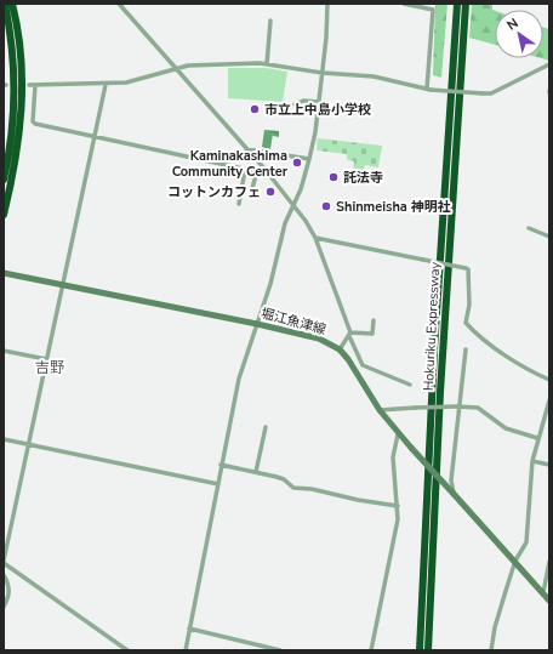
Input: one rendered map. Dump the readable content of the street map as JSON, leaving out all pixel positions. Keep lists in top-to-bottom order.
{
  "streets": {
    "highway": ["Hokuriku Expressway"],
    "main road": ["堀江魚津線"]
  },
  "districts": ["吉野"],
  "places": [
    "市立上中島小学校",
    "Kaminakashima Community Center",
    "託法寺",
    "コットンカフェ",
    "Shinmeisha 神明社"
  ],
  "north": "top left"
}
